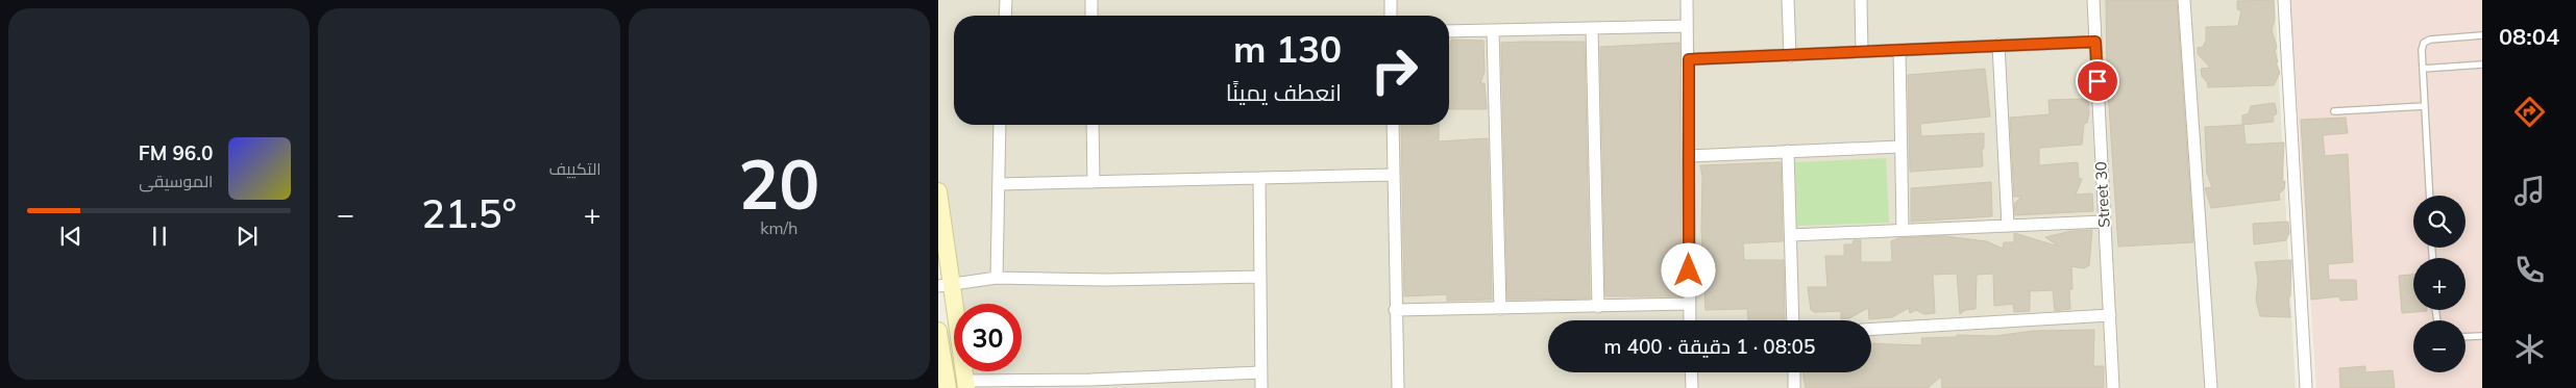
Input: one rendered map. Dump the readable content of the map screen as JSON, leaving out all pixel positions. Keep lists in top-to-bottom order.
{
  "streets": {
    "street": ["Street 30"]
  },
  "page": {
    "tabs": "08:04",
    "tile": [
      ["20", "km/h"],
      "التكييف"
    ],
    "turn": ["130 m", "انعطف يمينًا"],
    "song": ["96.0 FM", "الموسيقى"],
    "heat": ["−", "21.5°", "+"],
    "map_buttons": ["+", "−"],
    "limit": "30",
    "trip": "08:05 · 1 دقيقة · 400 m"
  }
}
